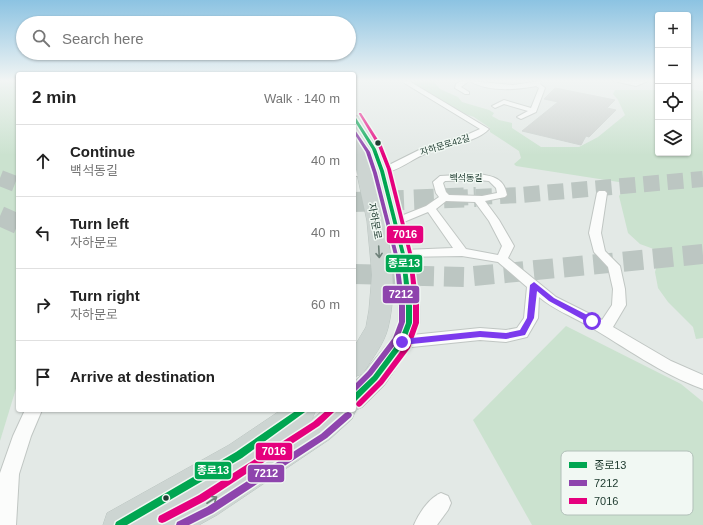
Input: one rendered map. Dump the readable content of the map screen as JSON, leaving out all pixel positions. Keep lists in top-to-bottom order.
{
  "streets": {
    "main road": ["자하문로"],
    "street": ["자하문로42길", "백석동길"]
  },
  "crossings": [
    ["자하문로42길", "자하문로"],
    ["백석동길", "자하문로"]
  ],
  "lines": ["transit line 7016", "transit line 종로13", "transit line 7212"],
  "legend": ["종로13", "7212", "7016"],
  "page": {
    "map_buttons": ["+", "−"],
    "search": "Search here",
    "heading": ["2 min", "Walk · 140 m"],
    "list": [
      ["Continue", "백석동길", "40 m"],
      ["Turn left", "자하문로", "40 m"],
      ["Turn right", "자하문로", "60 m"],
      "Arrive at destination"
    ]
  }
}
